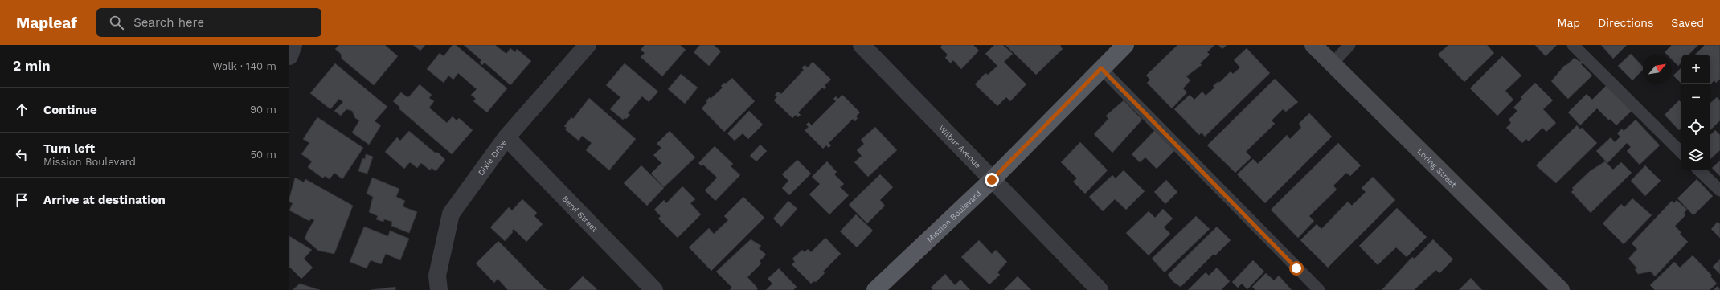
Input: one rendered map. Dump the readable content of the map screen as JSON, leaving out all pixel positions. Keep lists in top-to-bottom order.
{
  "streets": {
    "main road": ["Mission Boulevard"],
    "street": [
      "Wilbur Avenue",
      "Dixie Drive",
      "Loring Street",
      "Beryl Street"
    ]
  },
  "crossings": [
    ["Wilbur Avenue", "Mission Boulevard"],
    ["Dixie Drive", "Beryl Street"]
  ],
  "north": "top right",
  "page": {
    "header": "Mapleaf",
    "search": "Search here",
    "nav": ["Map", "Directions", "Saved"],
    "heading": ["2 min", "Walk · 140 m"],
    "map_buttons": ["+", "−"],
    "list": [
      ["Continue", "90 m"],
      ["Turn left", "Mission Boulevard", "50 m"],
      "Arrive at destination"
    ]
  }
}
